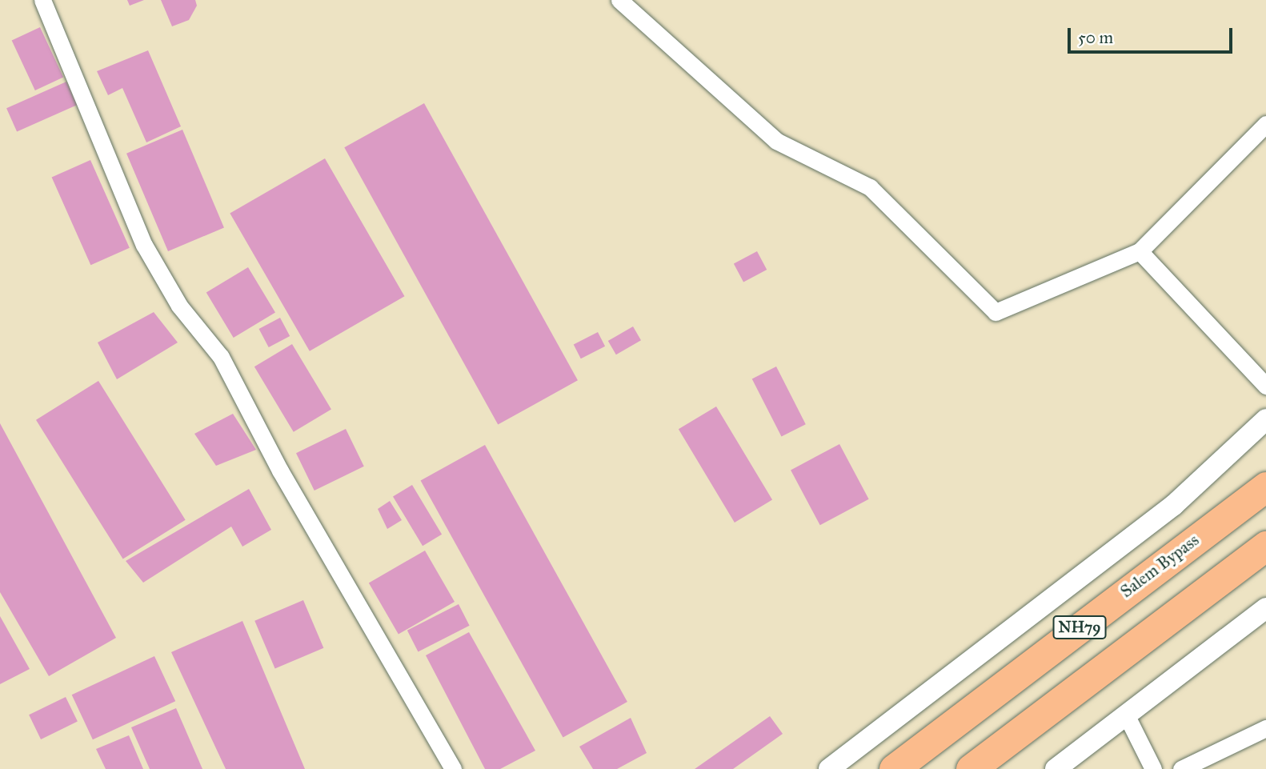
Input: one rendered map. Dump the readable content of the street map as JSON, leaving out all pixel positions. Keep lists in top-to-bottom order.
{
  "streets": {
    "highway": ["Salem Bypass", "NH79"]
  },
  "scale_bar": "50 m"
}
